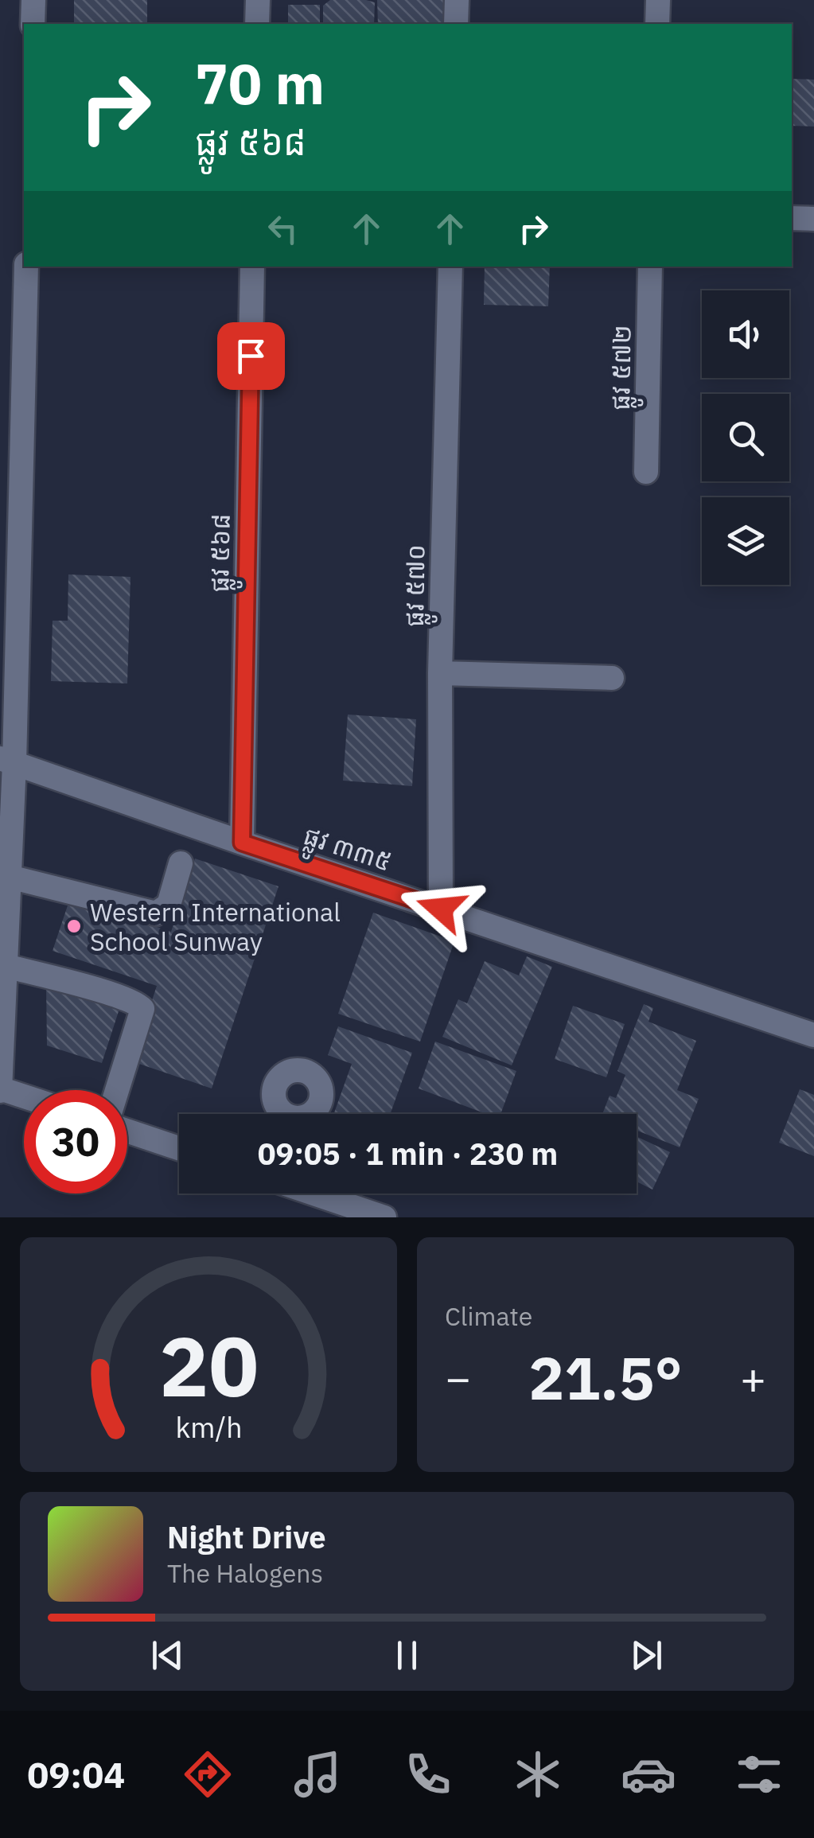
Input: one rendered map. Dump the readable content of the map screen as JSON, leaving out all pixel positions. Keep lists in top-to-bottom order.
{
  "streets": {
    "street": [
      "ផ្លូវ ៥៧២",
      "ផ្លូវ ៥៦៨",
      "ផ្លូវ ៥៧០",
      "ផ្លូវ ៣៣៥"
    ]
  },
  "crossings": [
    ["ផ្លូវ ៥៦៨", "ផ្លូវ ៣៣៥"],
    ["ផ្លូវ ៥៧០", "ផ្លូវ ៣៣៥"]
  ],
  "places": ["Western International School Sunway"],
  "page": {
    "turn": ["70 m", "ផ្លូវ ៥៦៨"],
    "limit": "30",
    "trip": "09:05 · 1 min · 230 m",
    "tile": "Climate",
    "heat": ["−", "21.5°", "+"],
    "song": ["Night Drive", "The Halogens"],
    "tabs": "09:04",
    "gauge": ["20", "km/h"]
  }
}
